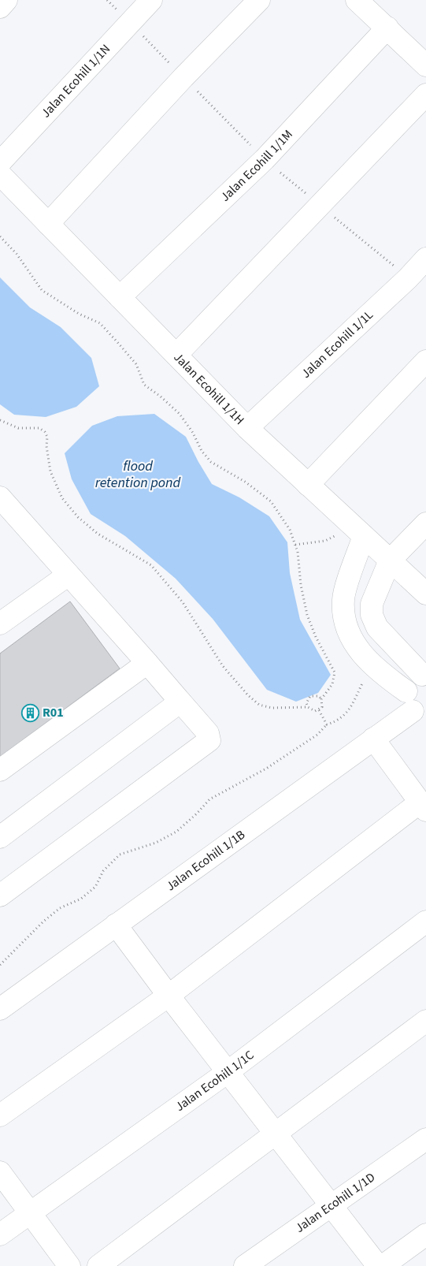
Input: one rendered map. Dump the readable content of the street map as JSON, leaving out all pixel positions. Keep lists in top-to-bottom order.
{
  "streets": {
    "street": [
      "Jalan Ecohill 1/1N",
      "Jalan Ecohill 1/1M",
      "Jalan Ecohill 1/1L",
      "Jalan Ecohill 1/1H",
      "Jalan Ecohill 1/1B",
      "Jalan Ecohill 1/1C",
      "Jalan Ecohill 1/1D"
    ]
  },
  "crossings": [
    ["Jalan Ecohill 1/1M", "Jalan Ecohill 1/1H"],
    ["Jalan Ecohill 1/1L", "Jalan Ecohill 1/1H"]
  ],
  "water": ["flood retention pond"],
  "places": {
    "building": ["R01"]
  }
}
